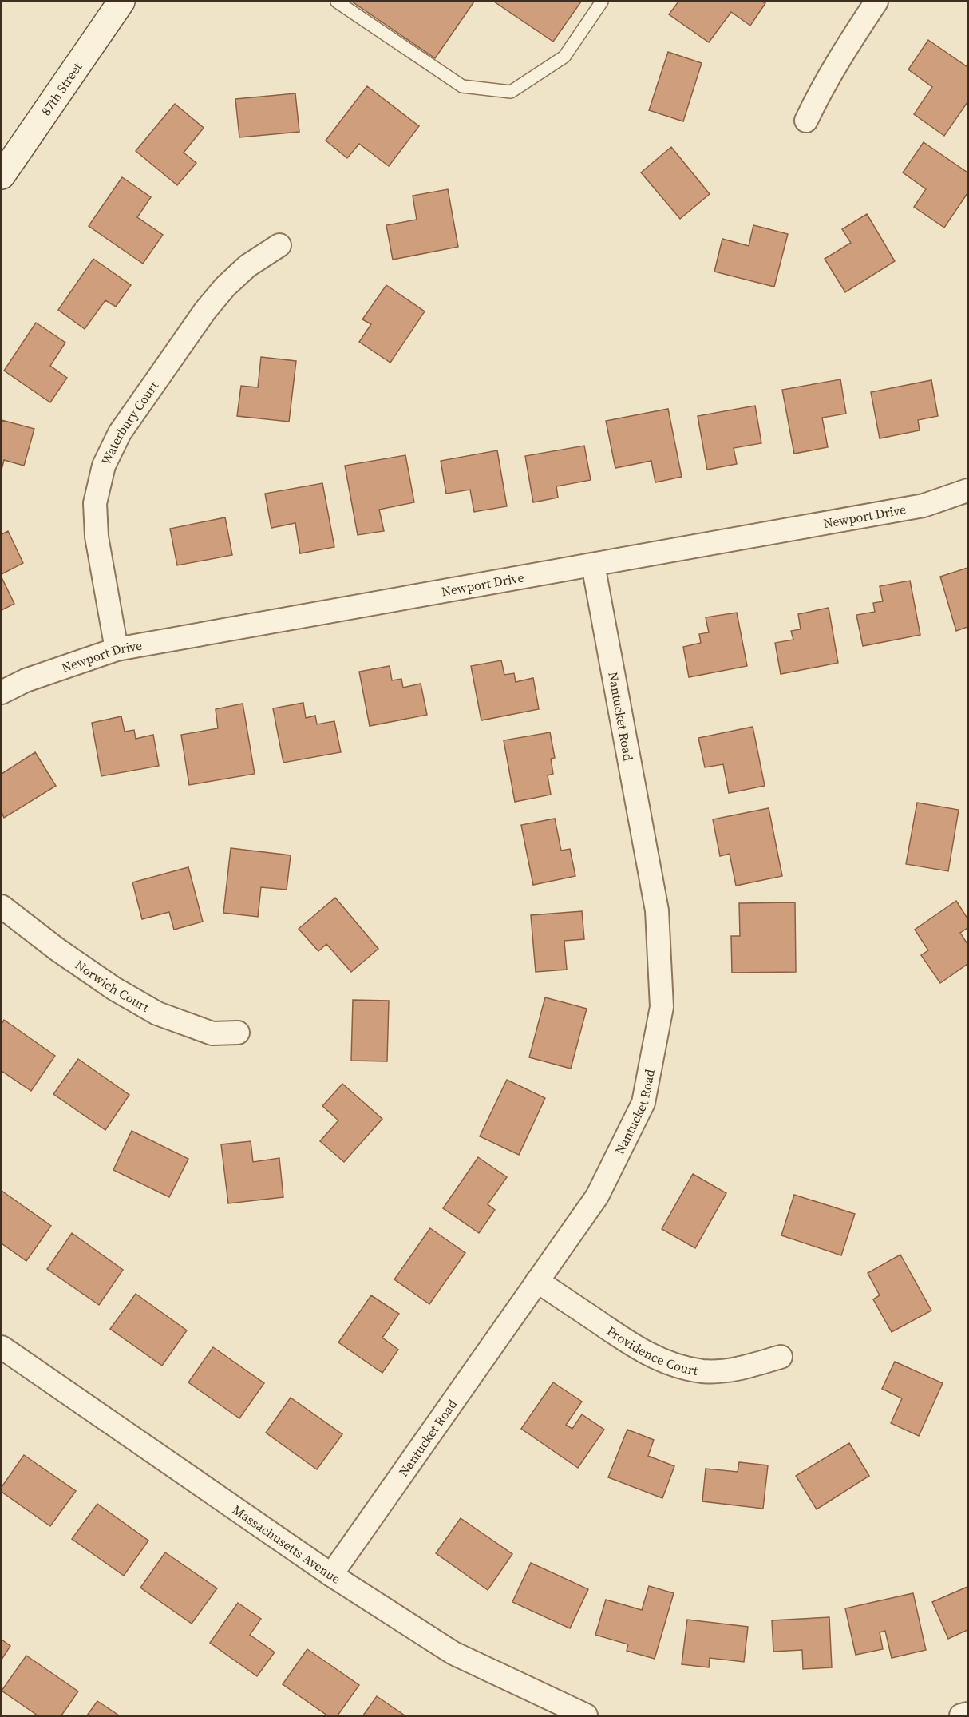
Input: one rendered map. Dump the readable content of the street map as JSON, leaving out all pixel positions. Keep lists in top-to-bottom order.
{
  "streets": {
    "street": [
      "87th Street",
      "Waterbury Court",
      "Newport Drive",
      "Nantucket Road",
      "Norwich Court",
      "Providence Court",
      "Massachusetts Avenue"
    ]
  },
  "crossings": [
    ["Waterbury Court", "Newport Drive"],
    ["Newport Drive", "Nantucket Road"],
    ["Nantucket Road", "Providence Court"],
    ["Nantucket Road", "Massachusetts Avenue"]
  ]
}
